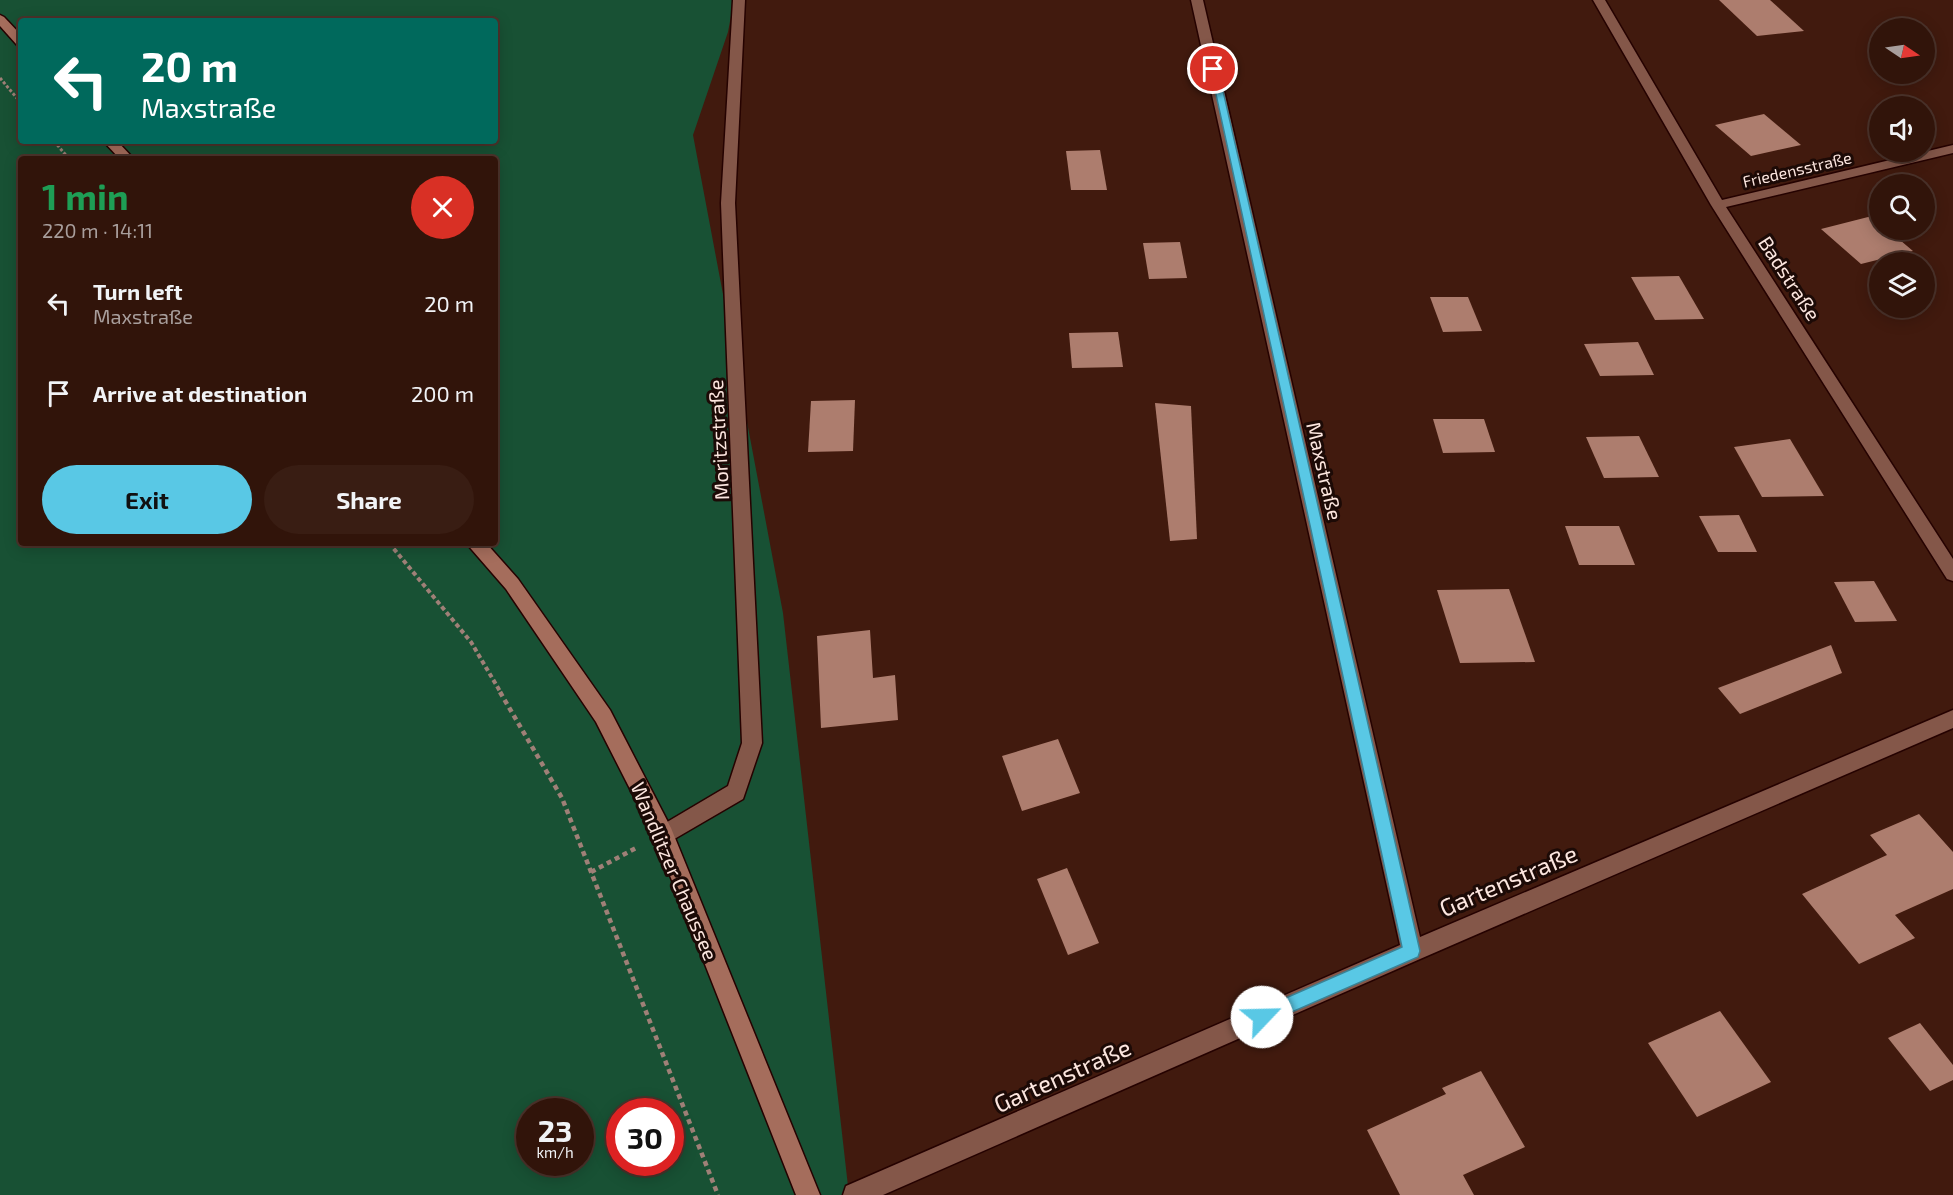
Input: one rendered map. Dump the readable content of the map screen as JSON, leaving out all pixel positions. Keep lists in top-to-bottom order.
{
  "streets": {
    "street": [
      "Friedensstraße",
      "Badstraße",
      "Moritzstraße",
      "Maxstraße",
      "Wandlitzer Chaussee",
      "Gartenstraße"
    ]
  },
  "crossings": [
    ["Friedensstraße", "Badstraße"],
    ["Moritzstraße", "Wandlitzer Chaussee"],
    ["Maxstraße", "Gartenstraße"]
  ],
  "north": "right",
  "page": {
    "turn": ["20 m", "Maxstraße"],
    "heading": ["1 min", "220 m · 14:11"],
    "list": [
      {
        "name": "Turn left",
        "note": "Maxstraße",
        "value": "20 m"
      },
      {
        "name": "Arrive at destination",
        "value": "200 m"
      }
    ],
    "buttons": ["Exit", "Share"],
    "speed": "23 km/h",
    "limit": "30"
  }
}
